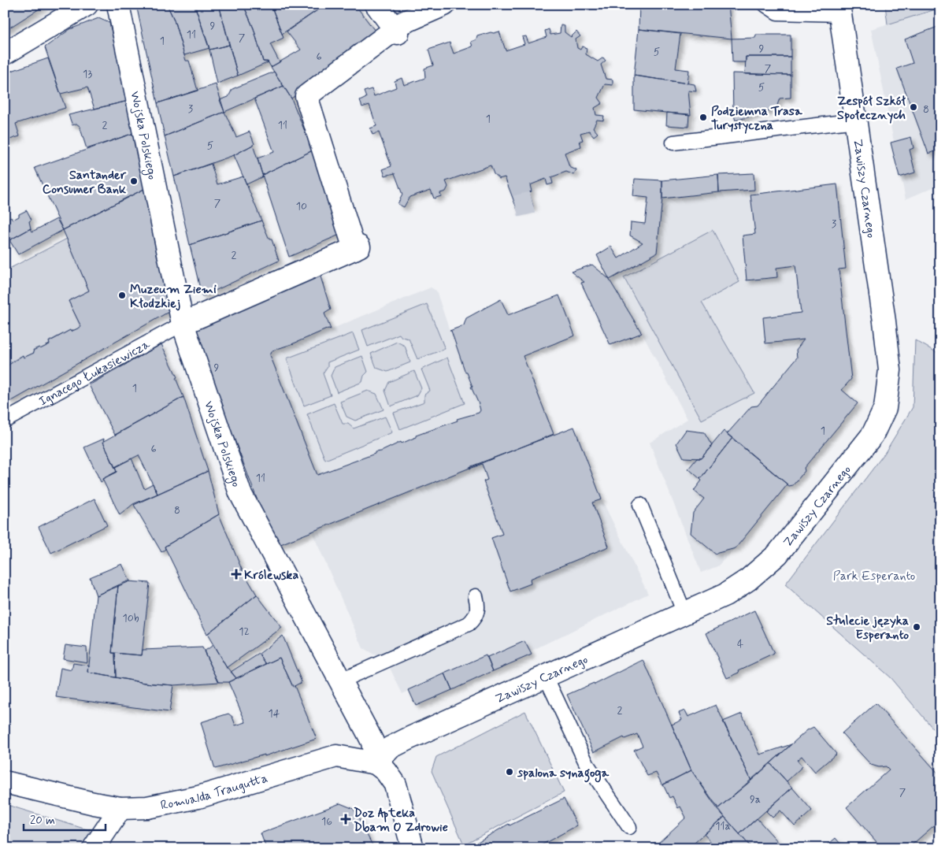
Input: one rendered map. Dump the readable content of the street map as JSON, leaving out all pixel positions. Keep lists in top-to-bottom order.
{
  "streets": {
    "street": ["Wojska Polskiego", "Zawiszy Czarnego", "Romualda Traugutta"],
    "lane": ["Ignacego Łukasiewicza"]
  },
  "crossings": [
    ["Wojska Polskiego", "Zawiszy Czarnego"],
    ["Wojska Polskiego", "Ignacego Łukasiewicza"],
    ["Wojska Polskiego", "Romualda Traugutta"],
    ["Zawiszy Czarnego", "Romualda Traugutta"]
  ],
  "parks": ["Park Esperanto"],
  "places": {
    "other": [
      "Zespół Szkół Społecznych",
      "Podziemna Trasa Turystyczna",
      "Santander Consumer Bank",
      "Muzeum Ziemi Kłodzkiej",
      "Stulecie języka Esperanto",
      "spalona synagoga"
    ],
    "health": ["Królewska", "Doz Apteka Dbam O Zdrowie"]
  },
  "house_numbers": [
    "9",
    "11",
    "7",
    "1",
    "9",
    "5",
    "6",
    "7",
    "13",
    "5",
    "3",
    "8",
    "1",
    "2",
    "11",
    "5",
    "7",
    "10",
    "3",
    "2",
    "9",
    "1",
    "1",
    "6",
    "11",
    "8",
    "10b",
    "12",
    "4",
    "2",
    "14",
    "7",
    "9a",
    "16",
    "11a"
  ],
  "scale_bar": "20 m"
}
